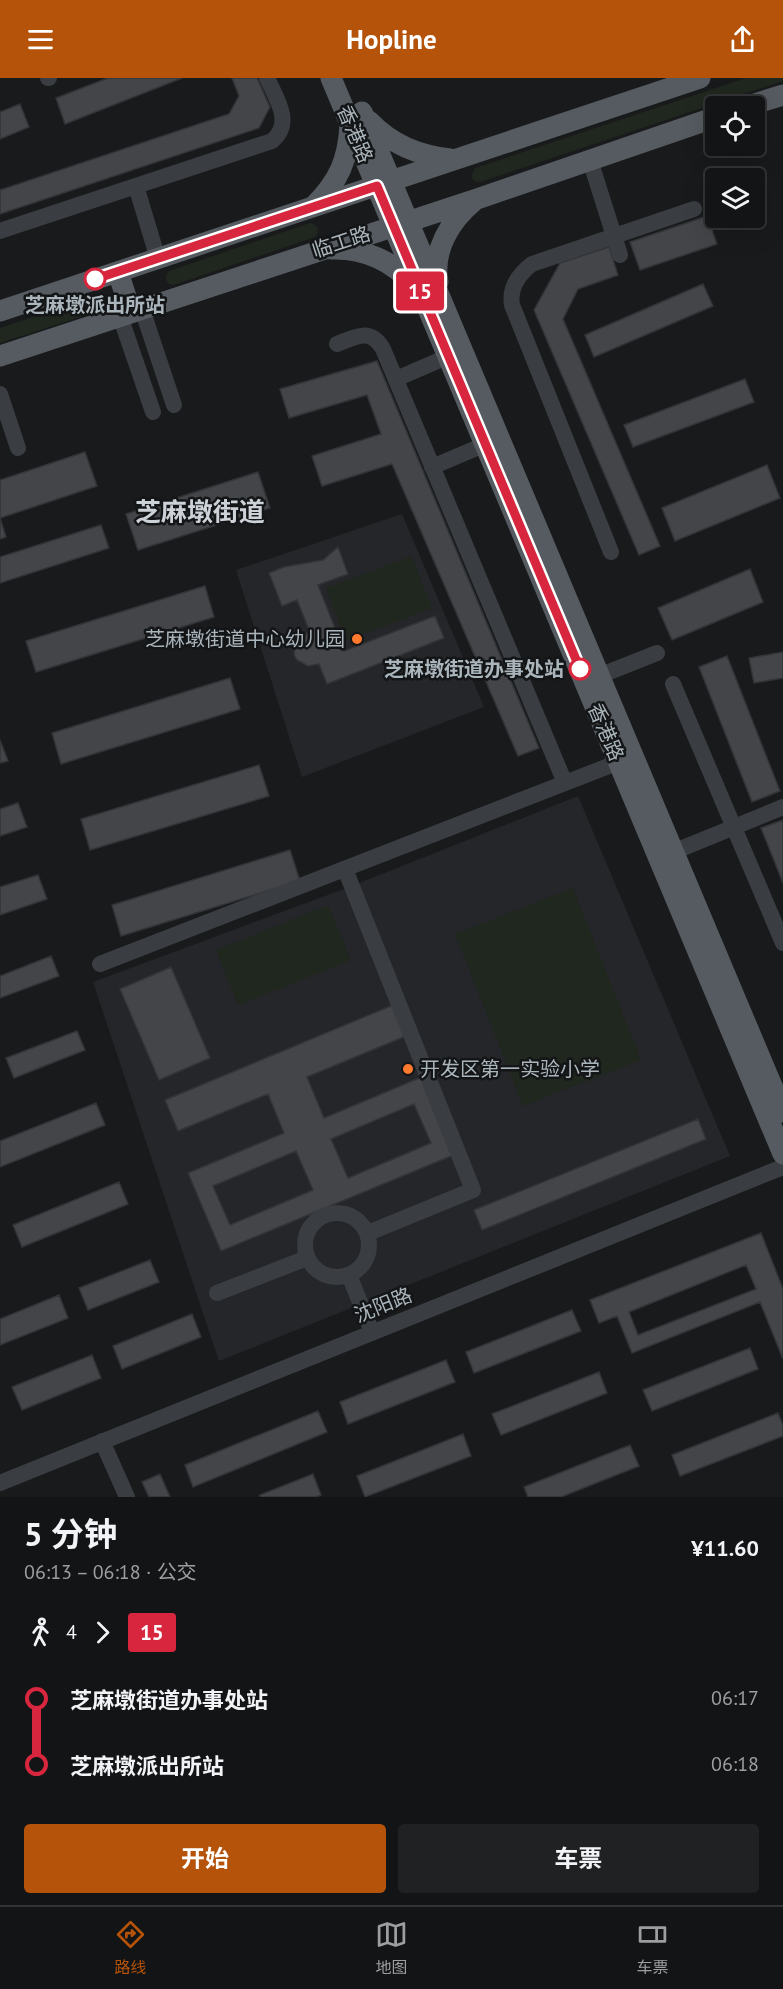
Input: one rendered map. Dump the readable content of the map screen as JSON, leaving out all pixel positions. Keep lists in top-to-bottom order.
{
  "streets": {
    "main road": ["香港路", "临工路"],
    "street": ["沈阳路"]
  },
  "crossings": [
    ["香港路", "临工路"]
  ],
  "districts": ["芝麻墩街道"],
  "places": [
    "芝麻墩派出所站",
    "芝麻墩街道中心幼儿园",
    "芝麻墩街道办事处站",
    "开发区第一实验小学"
  ],
  "lines": ["bus line 15"],
  "page": {
    "header": "Hopline",
    "on_map": "15",
    "heading": ["5 分钟", "06:13 – 06:18 · 公交", "¥11.60"],
    "legs": ["4", "15"],
    "list": [
      {
        "name": "芝麻墩街道办事处站",
        "value": "06:17"
      },
      {
        "name": "芝麻墩派出所站",
        "value": "06:18"
      }
    ],
    "buttons": ["开始", "车票"],
    "tabs": ["路线", "地图", "车票"]
  }
}
